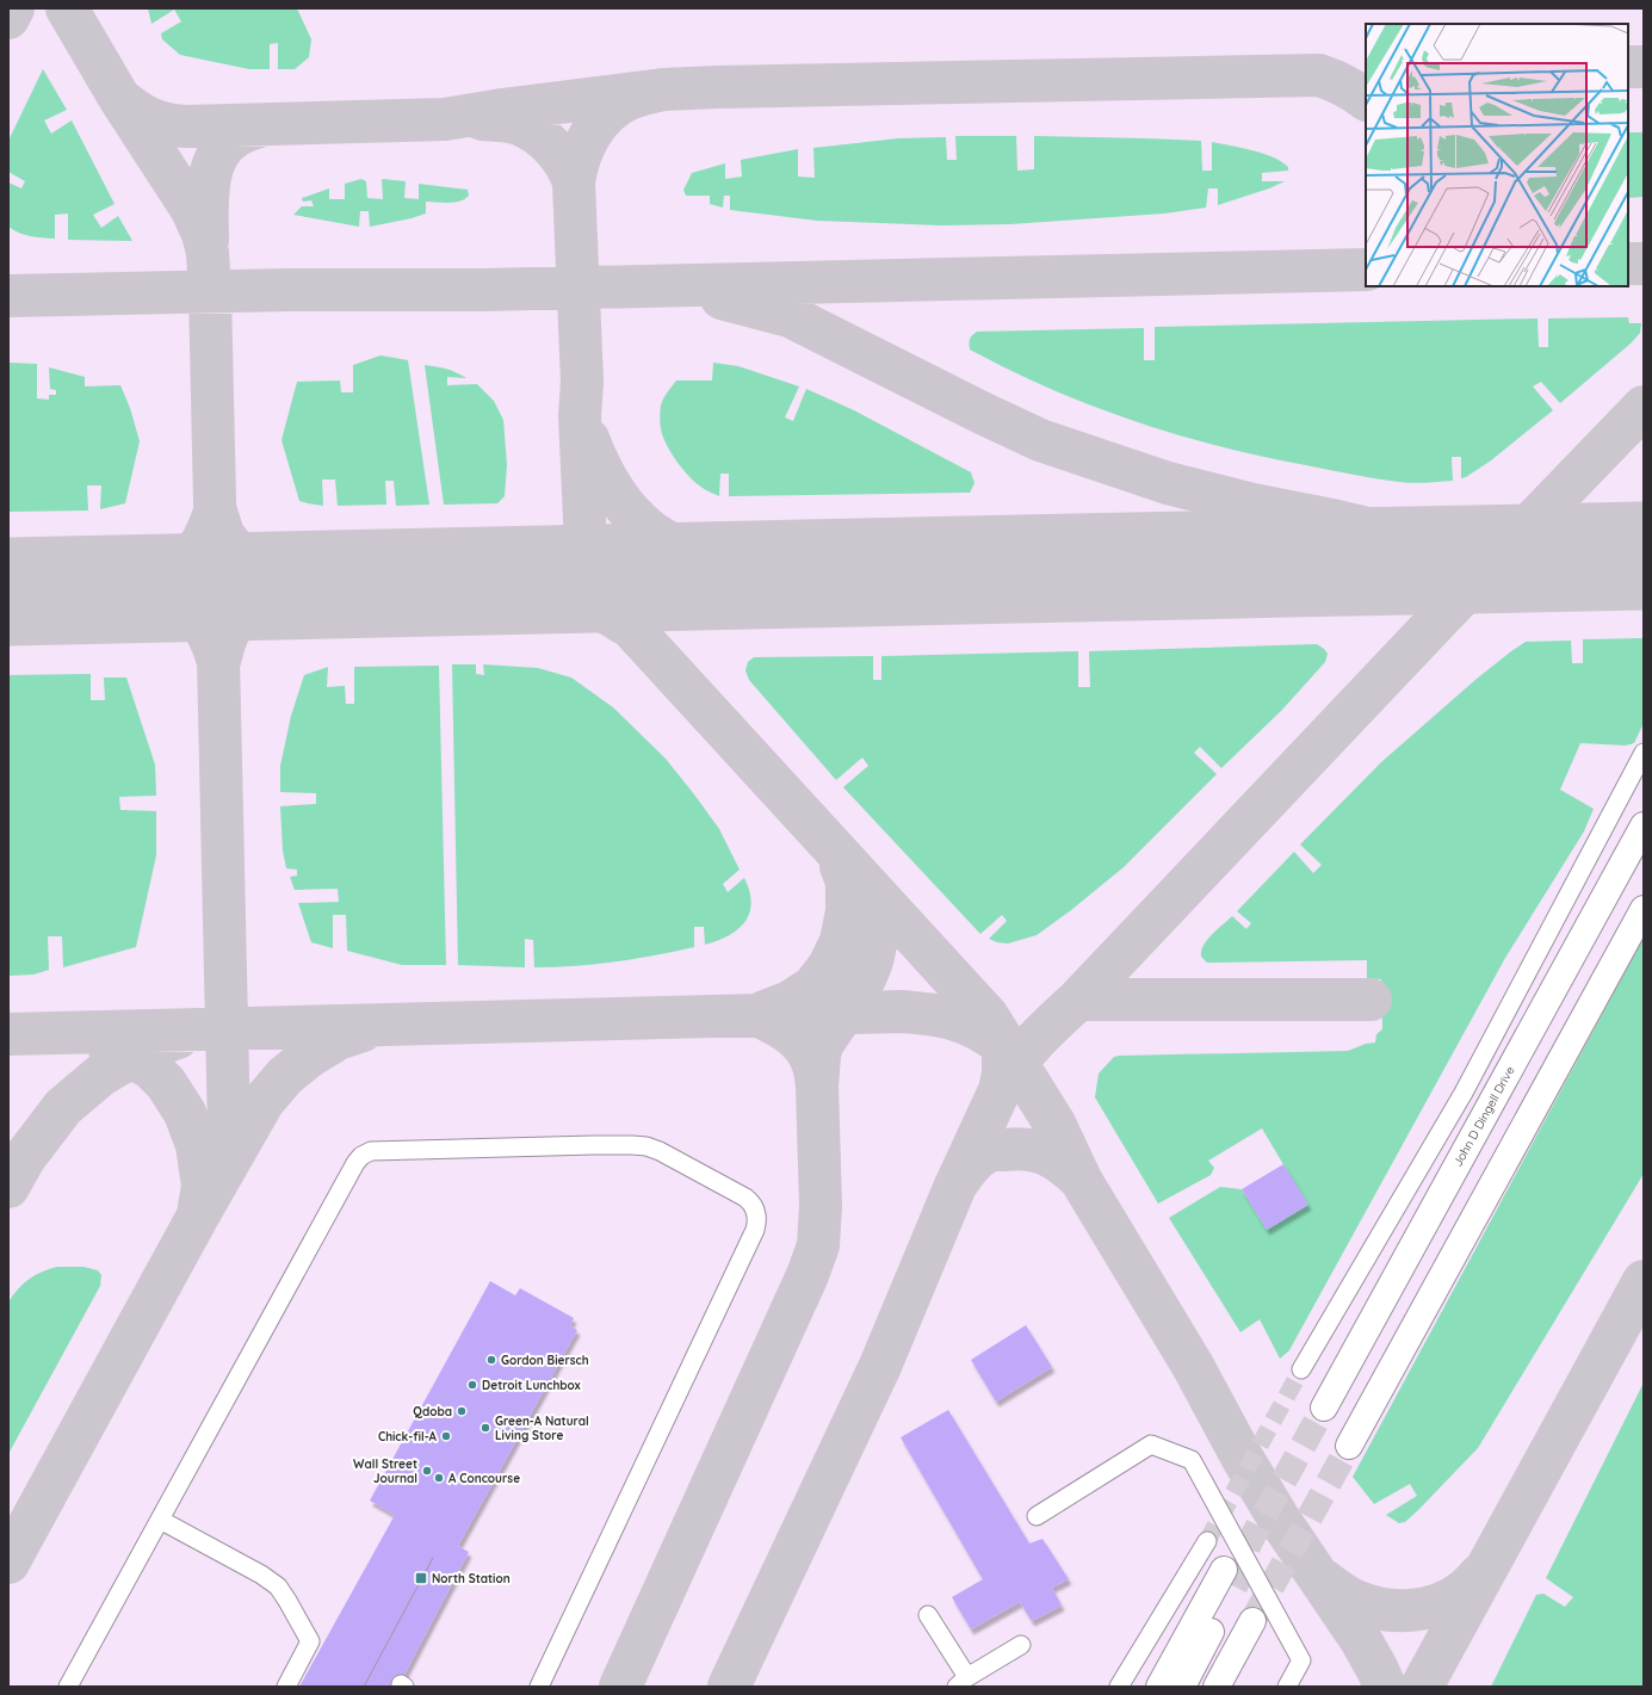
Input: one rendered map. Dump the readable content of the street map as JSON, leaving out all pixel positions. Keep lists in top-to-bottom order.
{
  "streets": {
    "highway": ["John D Dingell Drive"]
  },
  "places": {
    "other": [
      "Gordon Biersch",
      "Detroit Lunchbox",
      "Qdoba",
      "Green-A Natural Living Store",
      "Chick-fil-A",
      "Wall Street Journal",
      "A Concourse"
    ],
    "transit": ["North Station"]
  }
}
